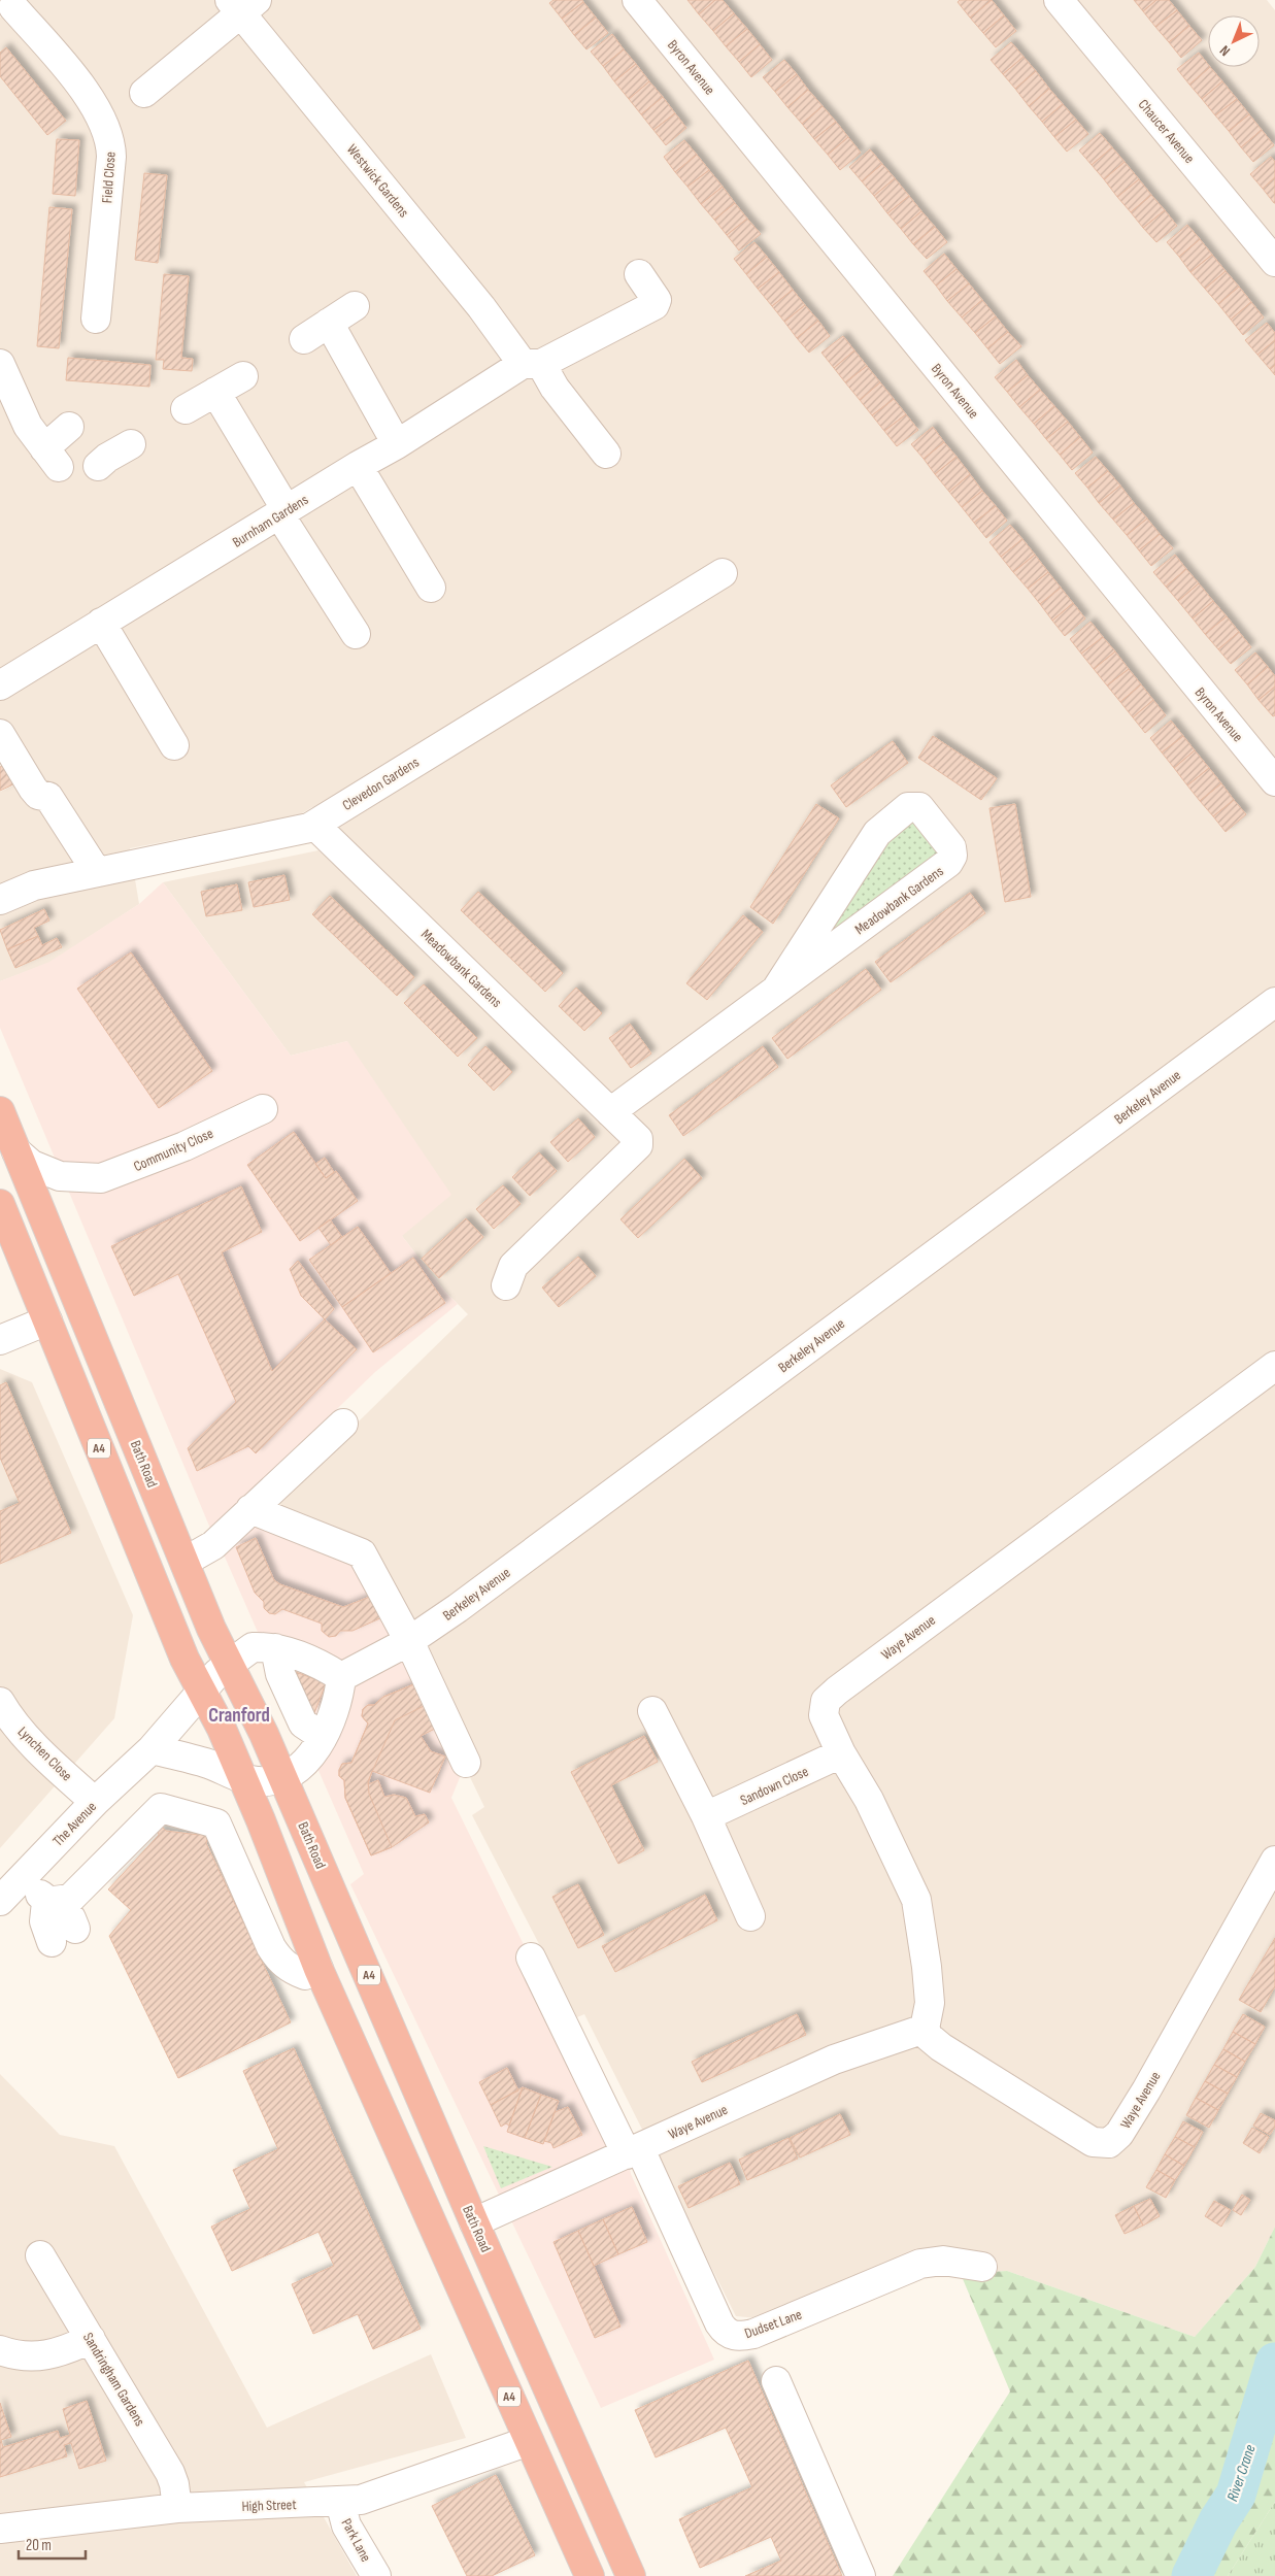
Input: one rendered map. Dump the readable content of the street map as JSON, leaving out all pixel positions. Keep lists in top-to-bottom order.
{
  "streets": {
    "highway": ["A4", "Bath Road"],
    "street": [
      "Byron Avenue",
      "Chaucer Avenue",
      "Field Close",
      "Westwick Gardens",
      "Burnham Gardens",
      "Clevedon Gardens",
      "Meadowbank Gardens",
      "Berkeley Avenue",
      "Community Close",
      "Waye Avenue",
      "Lynchen Close",
      "Sandown Close",
      "The Avenue",
      "Dudset Lane",
      "Sandringham Gardens",
      "High Street",
      "Park Lane"
    ]
  },
  "crossings": [
    ["Westwick Gardens", "Burnham Gardens"],
    ["Clevedon Gardens", "Meadowbank Gardens"],
    ["Community Close", "Bath Road"],
    ["A4", "The Avenue"],
    ["A4", "High Street"],
    ["Bath Road", "Waye Avenue"],
    ["Waye Avenue", "Sandown Close"],
    ["Waye Avenue", "Dudset Lane"],
    ["Lynchen Close", "The Avenue"],
    ["Sandringham Gardens", "High Street"],
    ["High Street", "Park Lane"]
  ],
  "districts": ["Cranford"],
  "water": ["River Crane"],
  "scale_bar": "20 m",
  "north": "bottom left"
}
